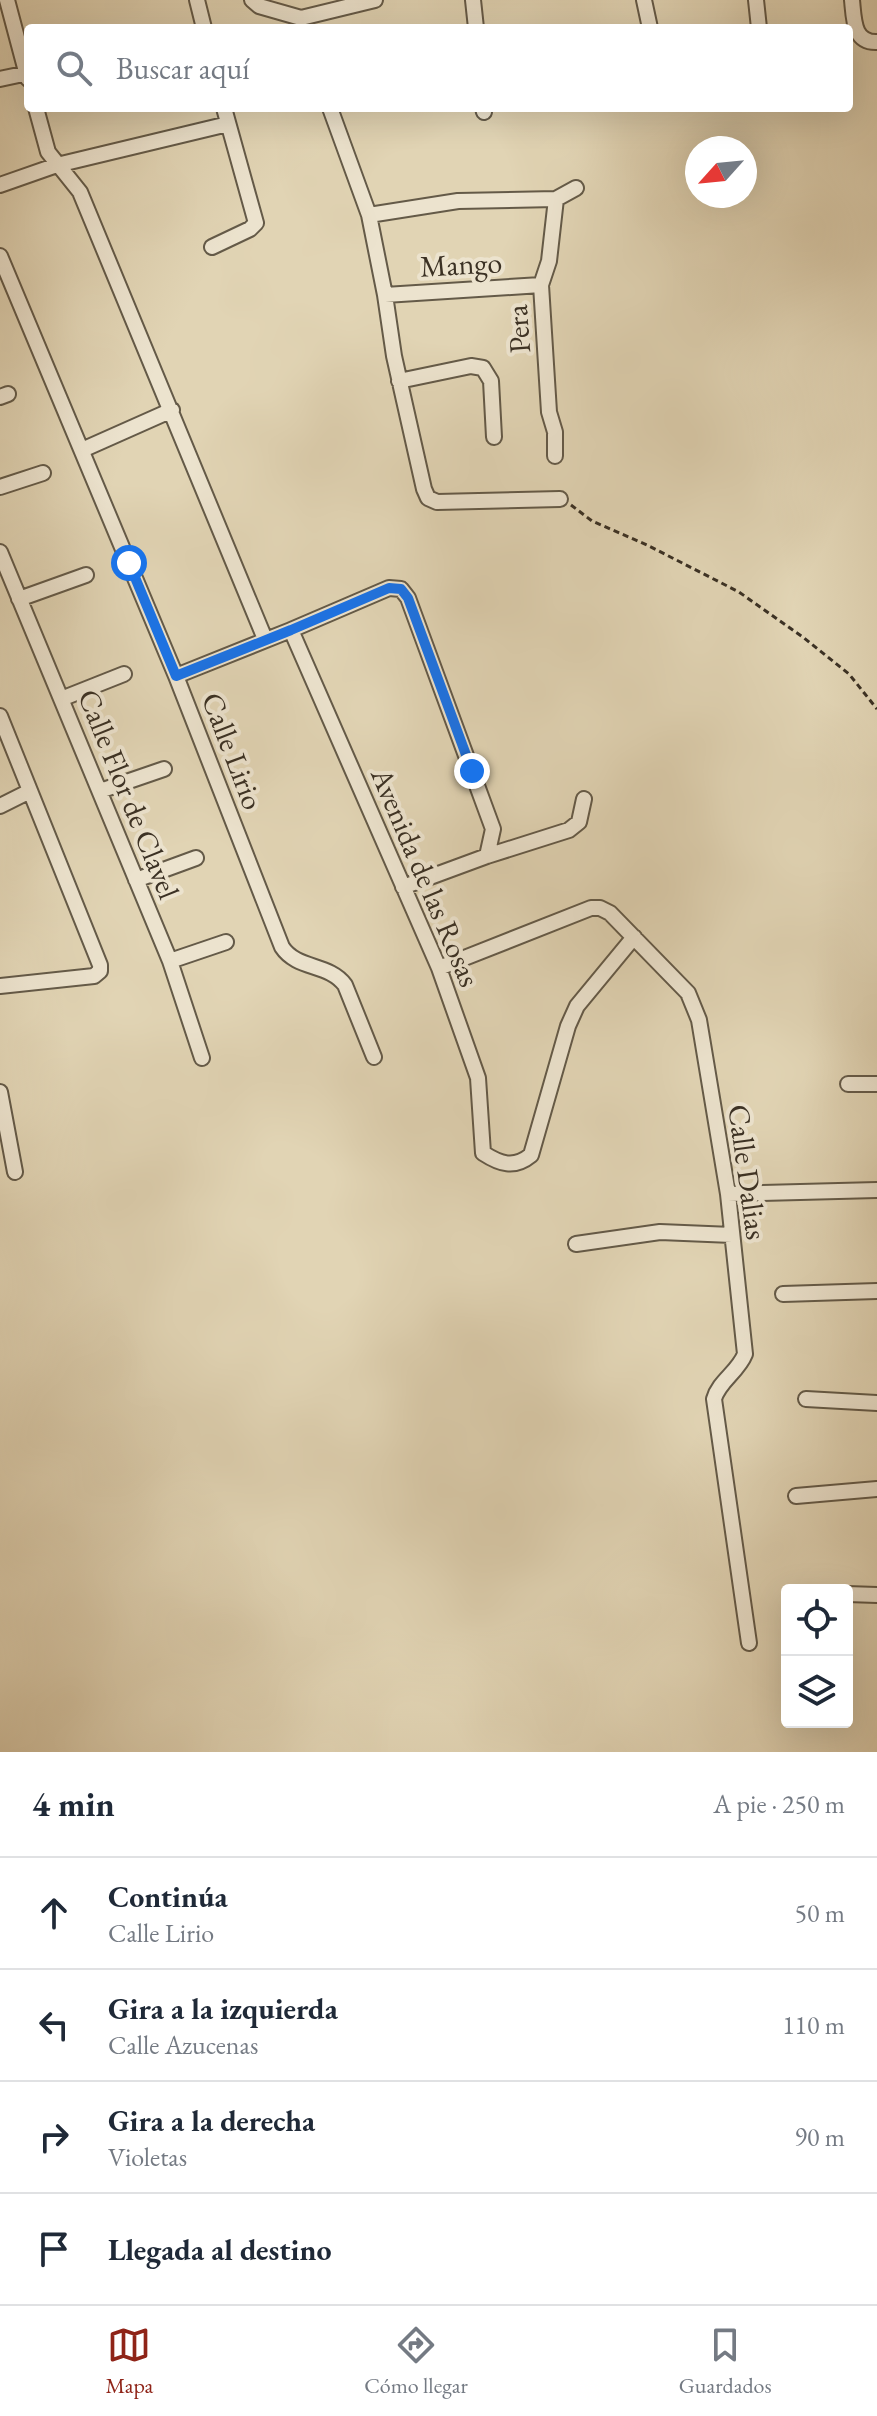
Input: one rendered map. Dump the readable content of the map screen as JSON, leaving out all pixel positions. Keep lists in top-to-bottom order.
{
  "streets": {
    "street": [
      "Mango",
      "Pera",
      "Calle Lirio",
      "Calle Flor de Clavel",
      "Avenida de las Rosas",
      "Calle Dalias"
    ]
  },
  "crossings": [
    ["Mango", "Pera"],
    ["Avenida de las Rosas", "Calle Dalias"]
  ],
  "north": "bottom left",
  "page": {
    "search": "Buscar aquí",
    "heading": ["4 min", "A pie · 250 m"],
    "list": [
      ["Continúa", "Calle Lirio", "50 m"],
      ["Gira a la izquierda", "Calle Azucenas", "110 m"],
      ["Gira a la derecha", "Violetas", "90 m"],
      "Llegada al destino"
    ],
    "nav": ["Mapa", "Cómo llegar", "Guardados"]
  }
}
